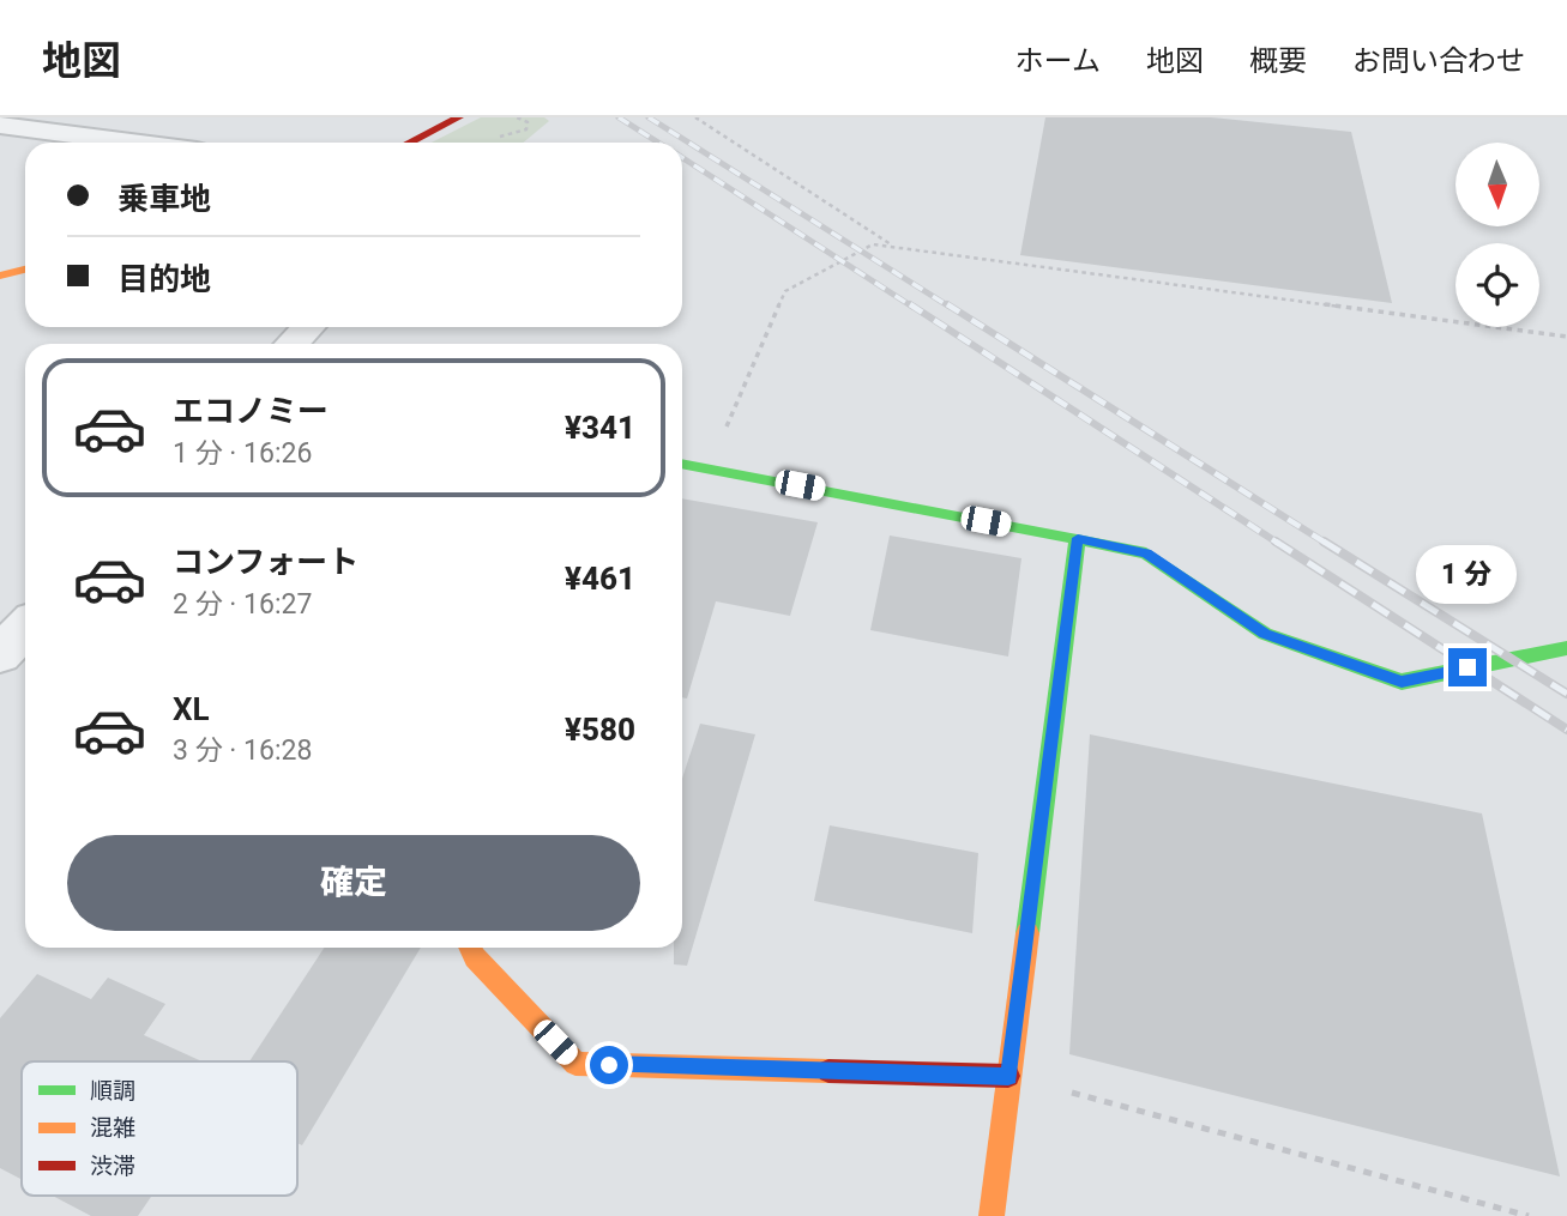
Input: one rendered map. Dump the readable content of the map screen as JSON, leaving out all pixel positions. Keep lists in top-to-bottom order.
{
  "legend": ["順調", "混雑", "渋滞"],
  "north": "bottom",
  "page": {
    "header": "地図",
    "nav": [
      "ホーム",
      "地図",
      "概要",
      "お問い合わせ"
    ],
    "banner": ["乗車地", "目的地"],
    "list": [
      {
        "name": "エコノミー",
        "note": "1 分 · 16:26",
        "value": "¥341"
      },
      {
        "name": "コンフォート",
        "note": "2 分 · 16:27",
        "value": "¥461"
      },
      {
        "name": "XL",
        "note": "3 分 · 16:28",
        "value": "¥580"
      }
    ],
    "bubble": "1 分",
    "buttons": "確定"
  }
}
